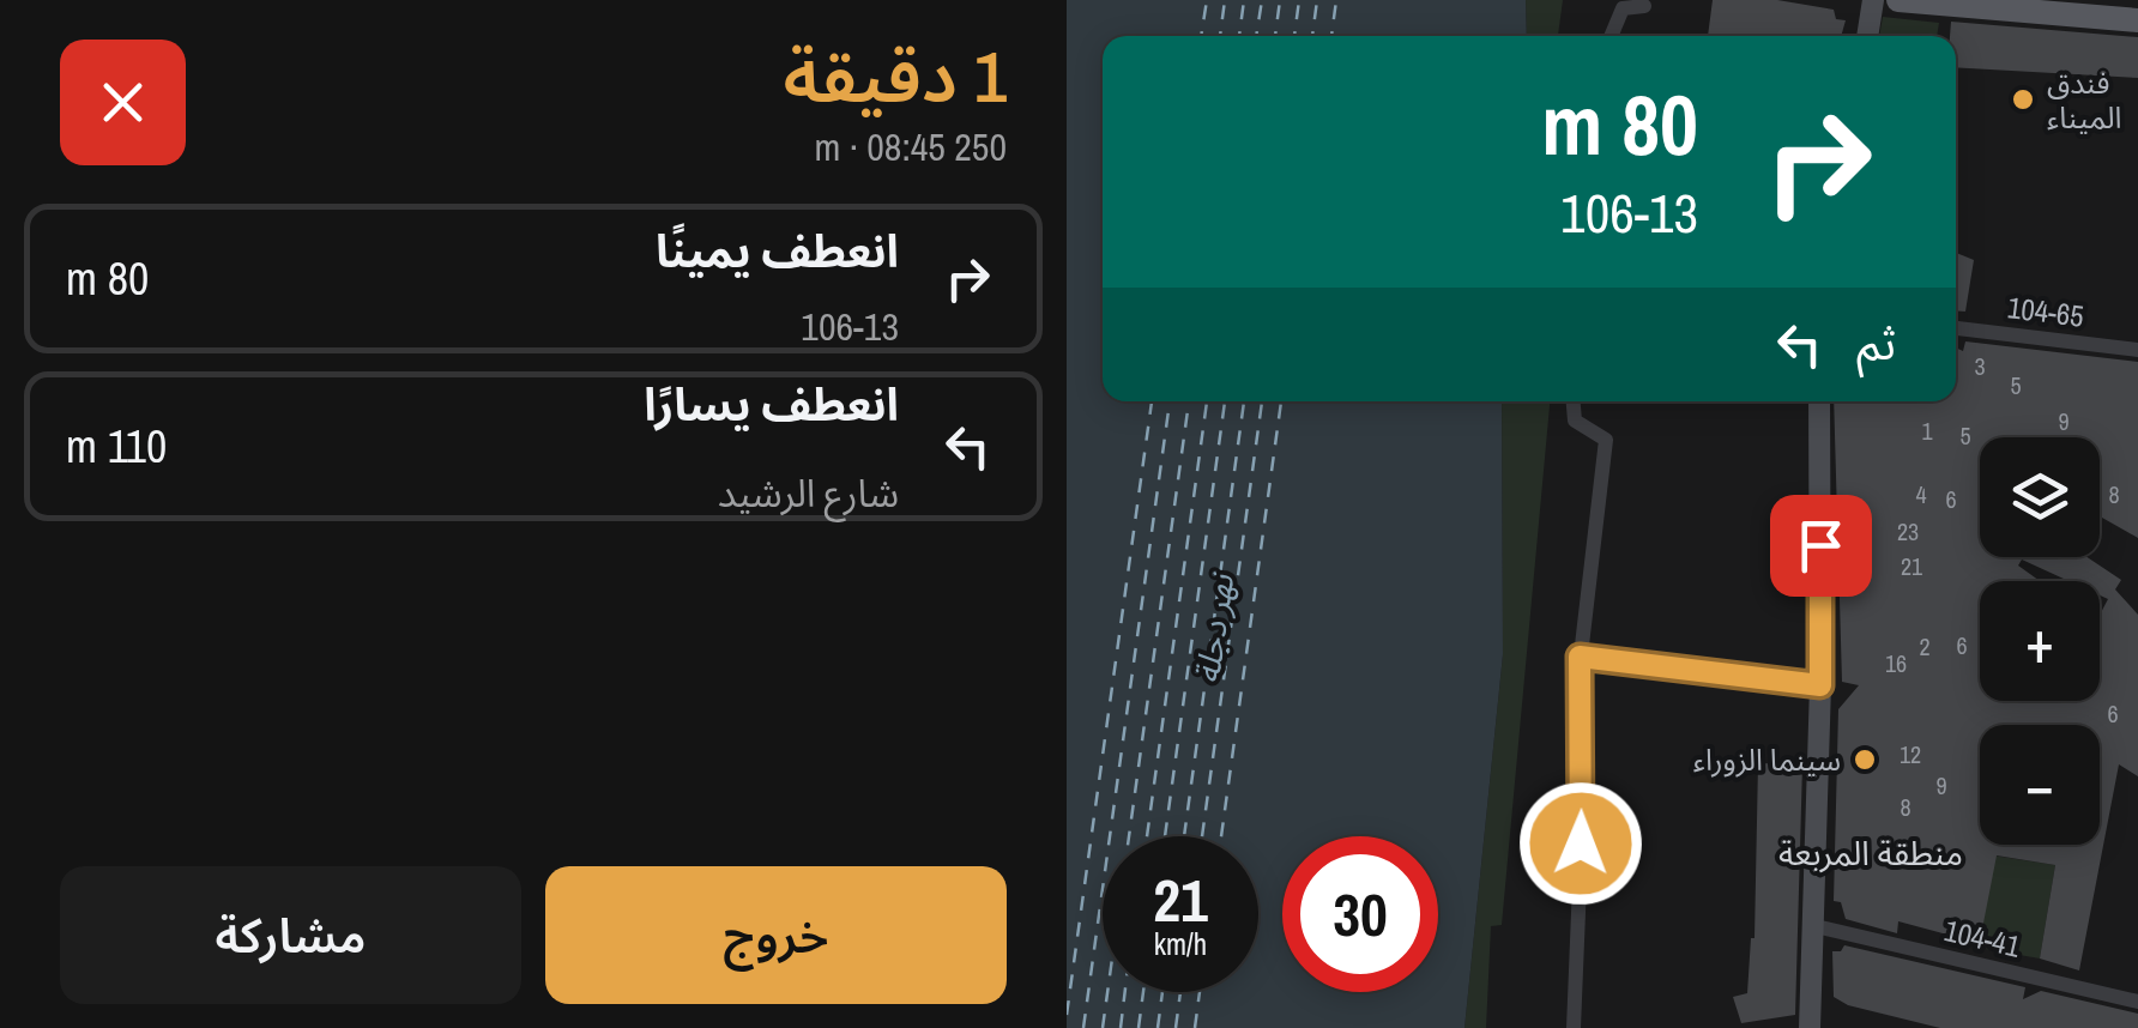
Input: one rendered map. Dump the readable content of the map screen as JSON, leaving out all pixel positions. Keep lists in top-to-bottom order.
{
  "streets": {
    "street": ["104-65", "104-41"]
  },
  "districts": ["منطقة المربعة"],
  "water": ["نهر دجلة"],
  "places": ["فندق الميناء", "سينما الزوراء"],
  "house_numbers": [
    "3",
    "5",
    "9",
    "1",
    "5",
    "4",
    "8",
    "6",
    "23",
    "21",
    "6",
    "2",
    "16",
    "6",
    "12",
    "9",
    "8"
  ],
  "page": {
    "heading": ["1 دقيقة", "250 m · 08:45"],
    "turn": ["80 m", "106-13"],
    "list": [
      {
        "name": "انعطف يمينًا",
        "note": "106-13",
        "value": "80 m"
      },
      {
        "name": "انعطف يسارًا",
        "note": "شارع الرشيد",
        "value": "110 m"
      }
    ],
    "then": "ثم",
    "map_buttons": ["+", "−"],
    "speed": "21 km/h",
    "limit": "30",
    "buttons": ["خروج", "مشاركة"]
  }
}
